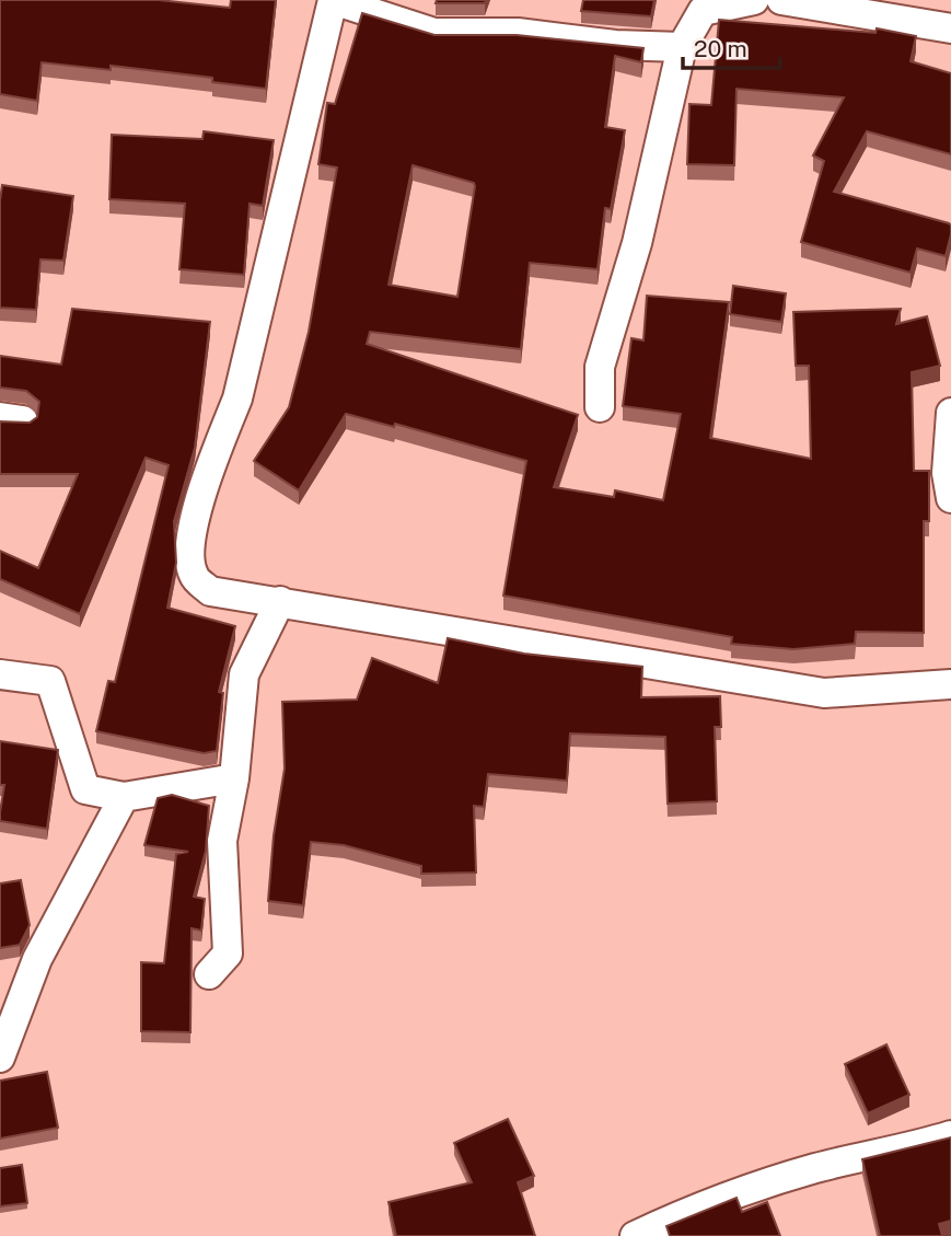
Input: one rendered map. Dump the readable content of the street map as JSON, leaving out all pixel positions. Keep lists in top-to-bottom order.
{
  "scale_bar": "20 m"
}
